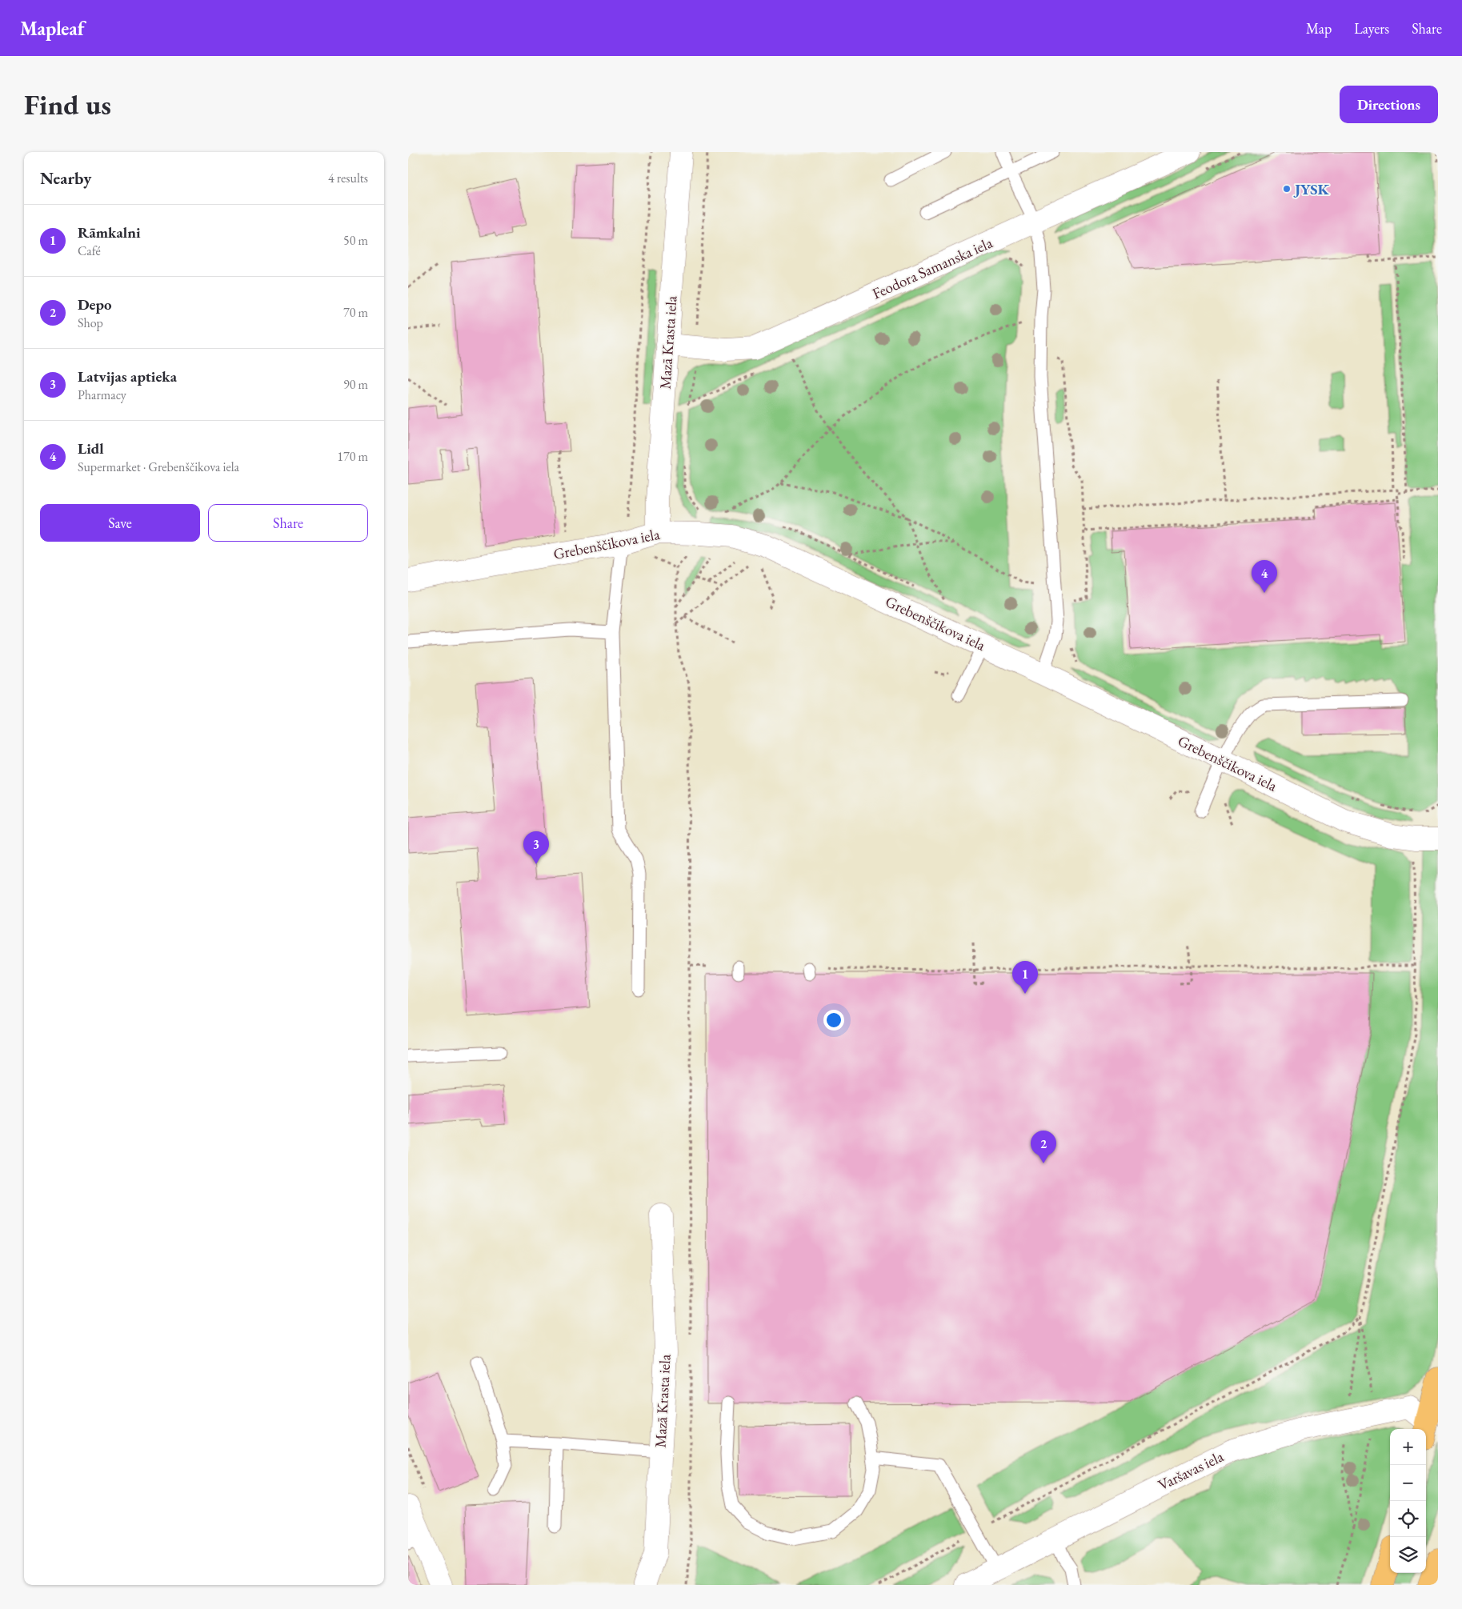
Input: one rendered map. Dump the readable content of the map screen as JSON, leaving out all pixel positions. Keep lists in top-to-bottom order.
{
  "streets": {
    "street": [
      "Feodora Samanska iela",
      "Mazā Krasta iela",
      "Grebenščikova iela",
      "Varšavas iela"
    ]
  },
  "crossings": [
    ["Feodora Samanska iela", "Mazā Krasta iela"],
    ["Mazā Krasta iela", "Grebenščikova iela"]
  ],
  "places": ["JYSK"],
  "page": {
    "header": "Mapleaf",
    "nav": ["Map", "Layers", "Share"],
    "buttons": [
      "Directions",
      ["Save", "Share"]
    ],
    "title": "Find us",
    "heading": ["Nearby", "4 results"],
    "list": [
      {
        "mark": "1",
        "name": "Rāmkalni",
        "note": "Café",
        "value": "50 m"
      },
      {
        "mark": "2",
        "name": "Depo",
        "note": "Shop",
        "value": "70 m"
      },
      {
        "mark": "3",
        "name": "Latvijas aptieka",
        "note": "Pharmacy",
        "value": "90 m"
      },
      {
        "mark": "4",
        "name": "Lidl",
        "note": "Supermarket · Grebenščikova iela",
        "value": "170 m"
      }
    ],
    "pins": [
      "4",
      "3",
      "1",
      "2"
    ],
    "map_buttons": ["+", "−"]
  }
}
